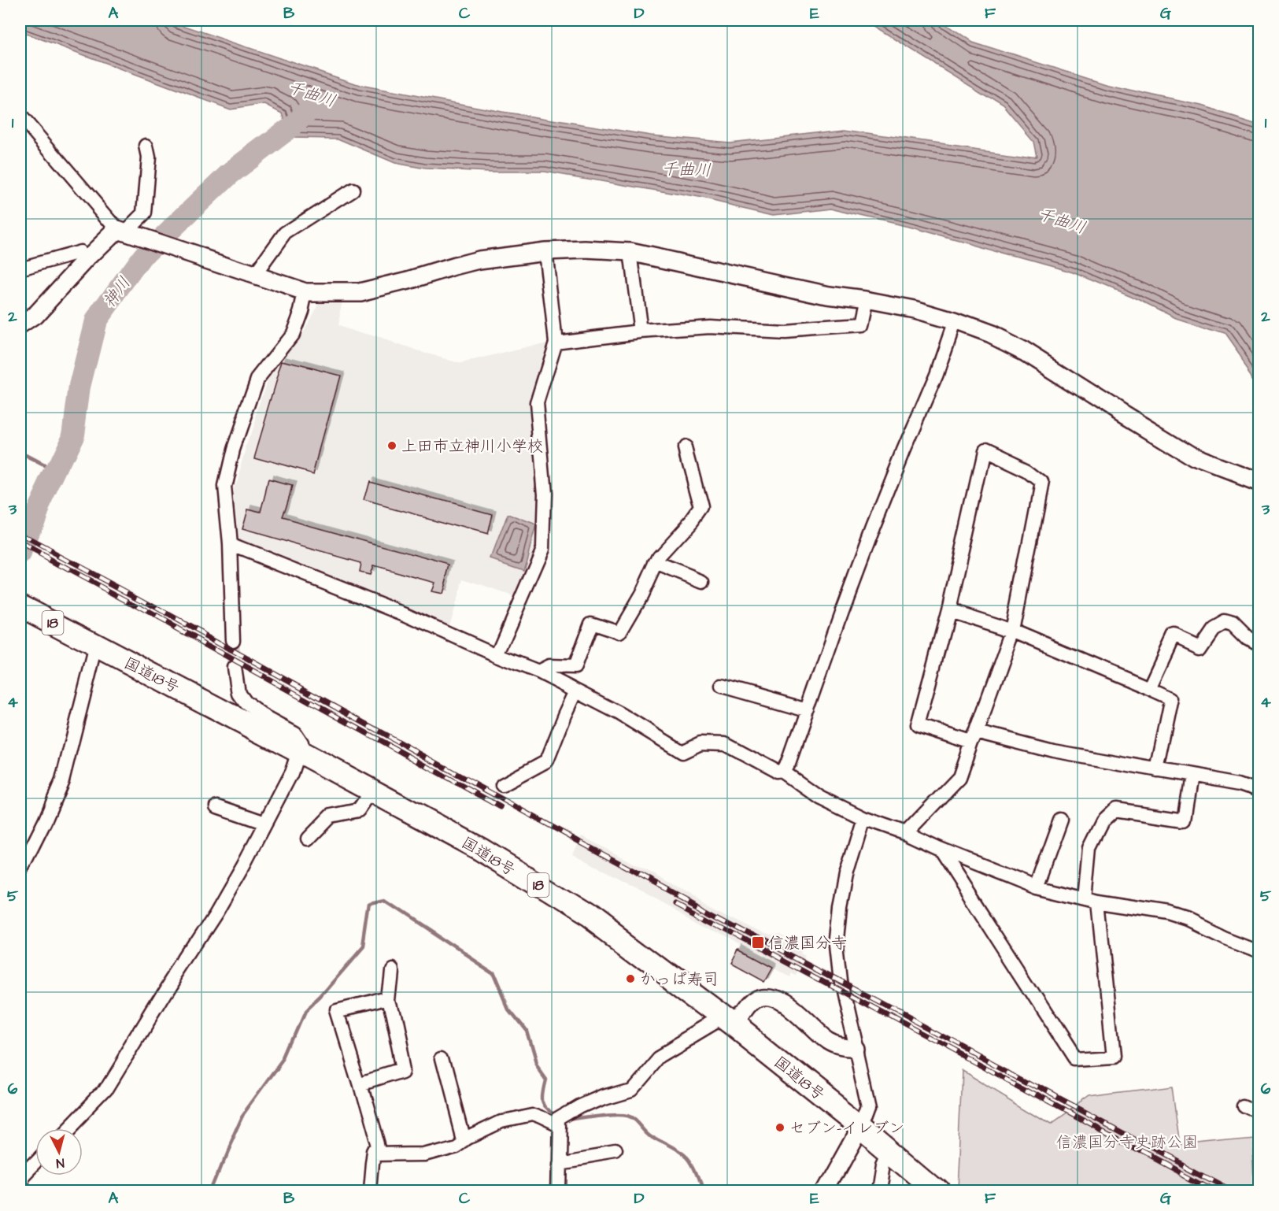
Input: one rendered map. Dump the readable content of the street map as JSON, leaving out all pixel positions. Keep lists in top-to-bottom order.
{
  "streets": {
    "highway": ["18", "国道18号"]
  },
  "water": ["千曲川", "神川"],
  "parks": ["信濃国分寺史跡公園"],
  "places": {
    "other": ["上田市立神川小学校", "かっぱ寿司", "セブン-イレブン"],
    "transit": ["信濃国分寺"]
  },
  "north": "bottom",
  "grid": {
    "columns": [
      "A",
      "B",
      "C",
      "D",
      "E",
      "F",
      "G"
    ],
    "rows": [
      "1",
      "2",
      "3",
      "4",
      "5",
      "6"
    ]
  }
}
